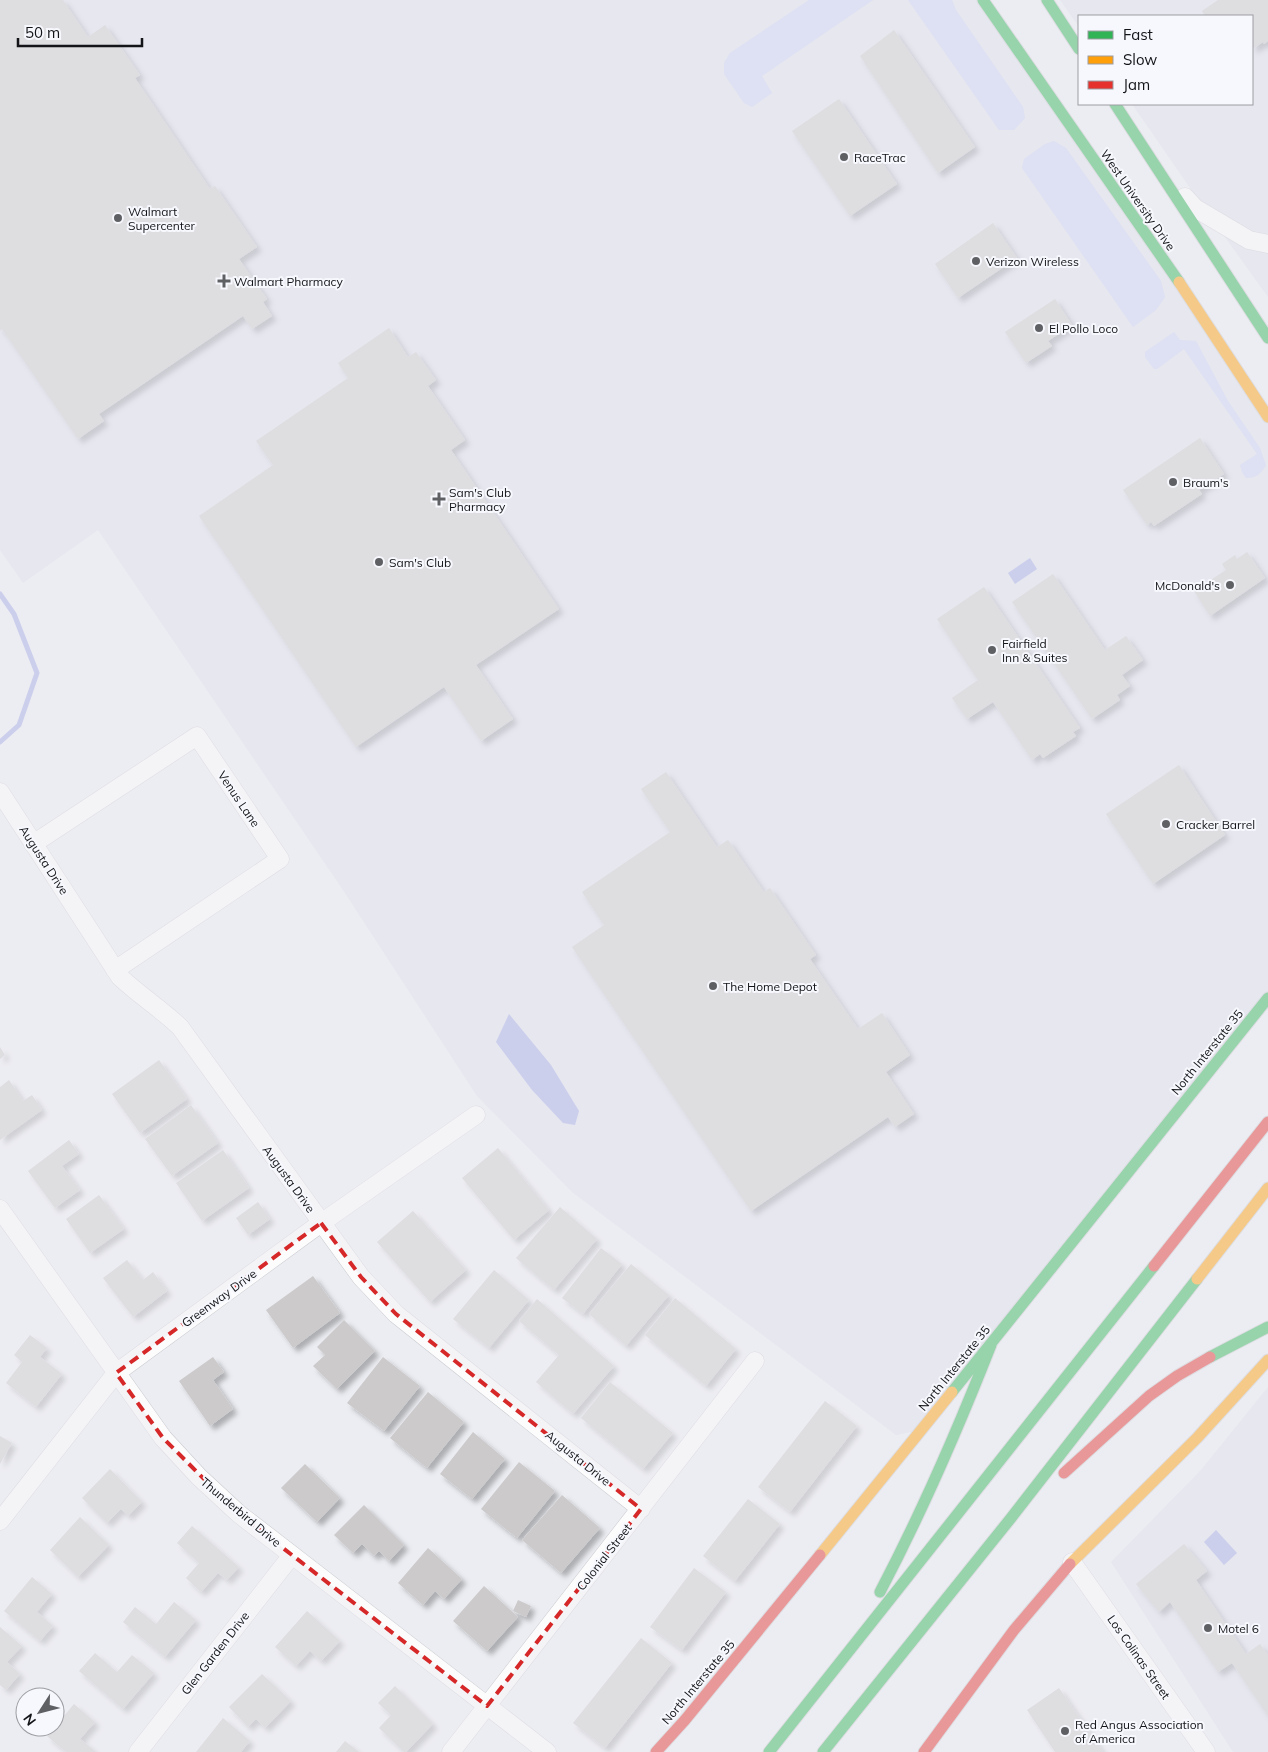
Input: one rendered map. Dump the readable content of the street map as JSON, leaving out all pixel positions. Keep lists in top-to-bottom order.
{
  "streets": {
    "main road": ["West University Drive", "North Interstate 35"],
    "street": [
      "Venus Lane",
      "Augusta Drive",
      "Greenway Drive",
      "Thunderbird Drive",
      "Colonial Street",
      "Glen Garden Drive",
      "Los Colinas Street"
    ]
  },
  "crossings": [
    ["Venus Lane", "Augusta Drive"],
    ["Augusta Drive", "Greenway Drive"],
    ["Augusta Drive", "Colonial Street"],
    ["Greenway Drive", "Thunderbird Drive"],
    ["Thunderbird Drive", "Colonial Street"],
    ["Thunderbird Drive", "Glen Garden Drive"]
  ],
  "places": {
    "other": [
      "RaceTrac",
      "Walmart Supercenter",
      "Verizon Wireless",
      "El Pollo Loco",
      "Braum's",
      "Sam's Club",
      "McDonald's",
      "Fairfield Inn & Suites",
      "Cracker Barrel",
      "The Home Depot",
      "Motel 6",
      "Red Angus Association of America"
    ],
    "health": ["Walmart Pharmacy", "Sam's Club Pharmacy"]
  },
  "legend": ["Fast", "Slow", "Jam"],
  "scale_bar": "50 m",
  "north": "bottom left"
}
